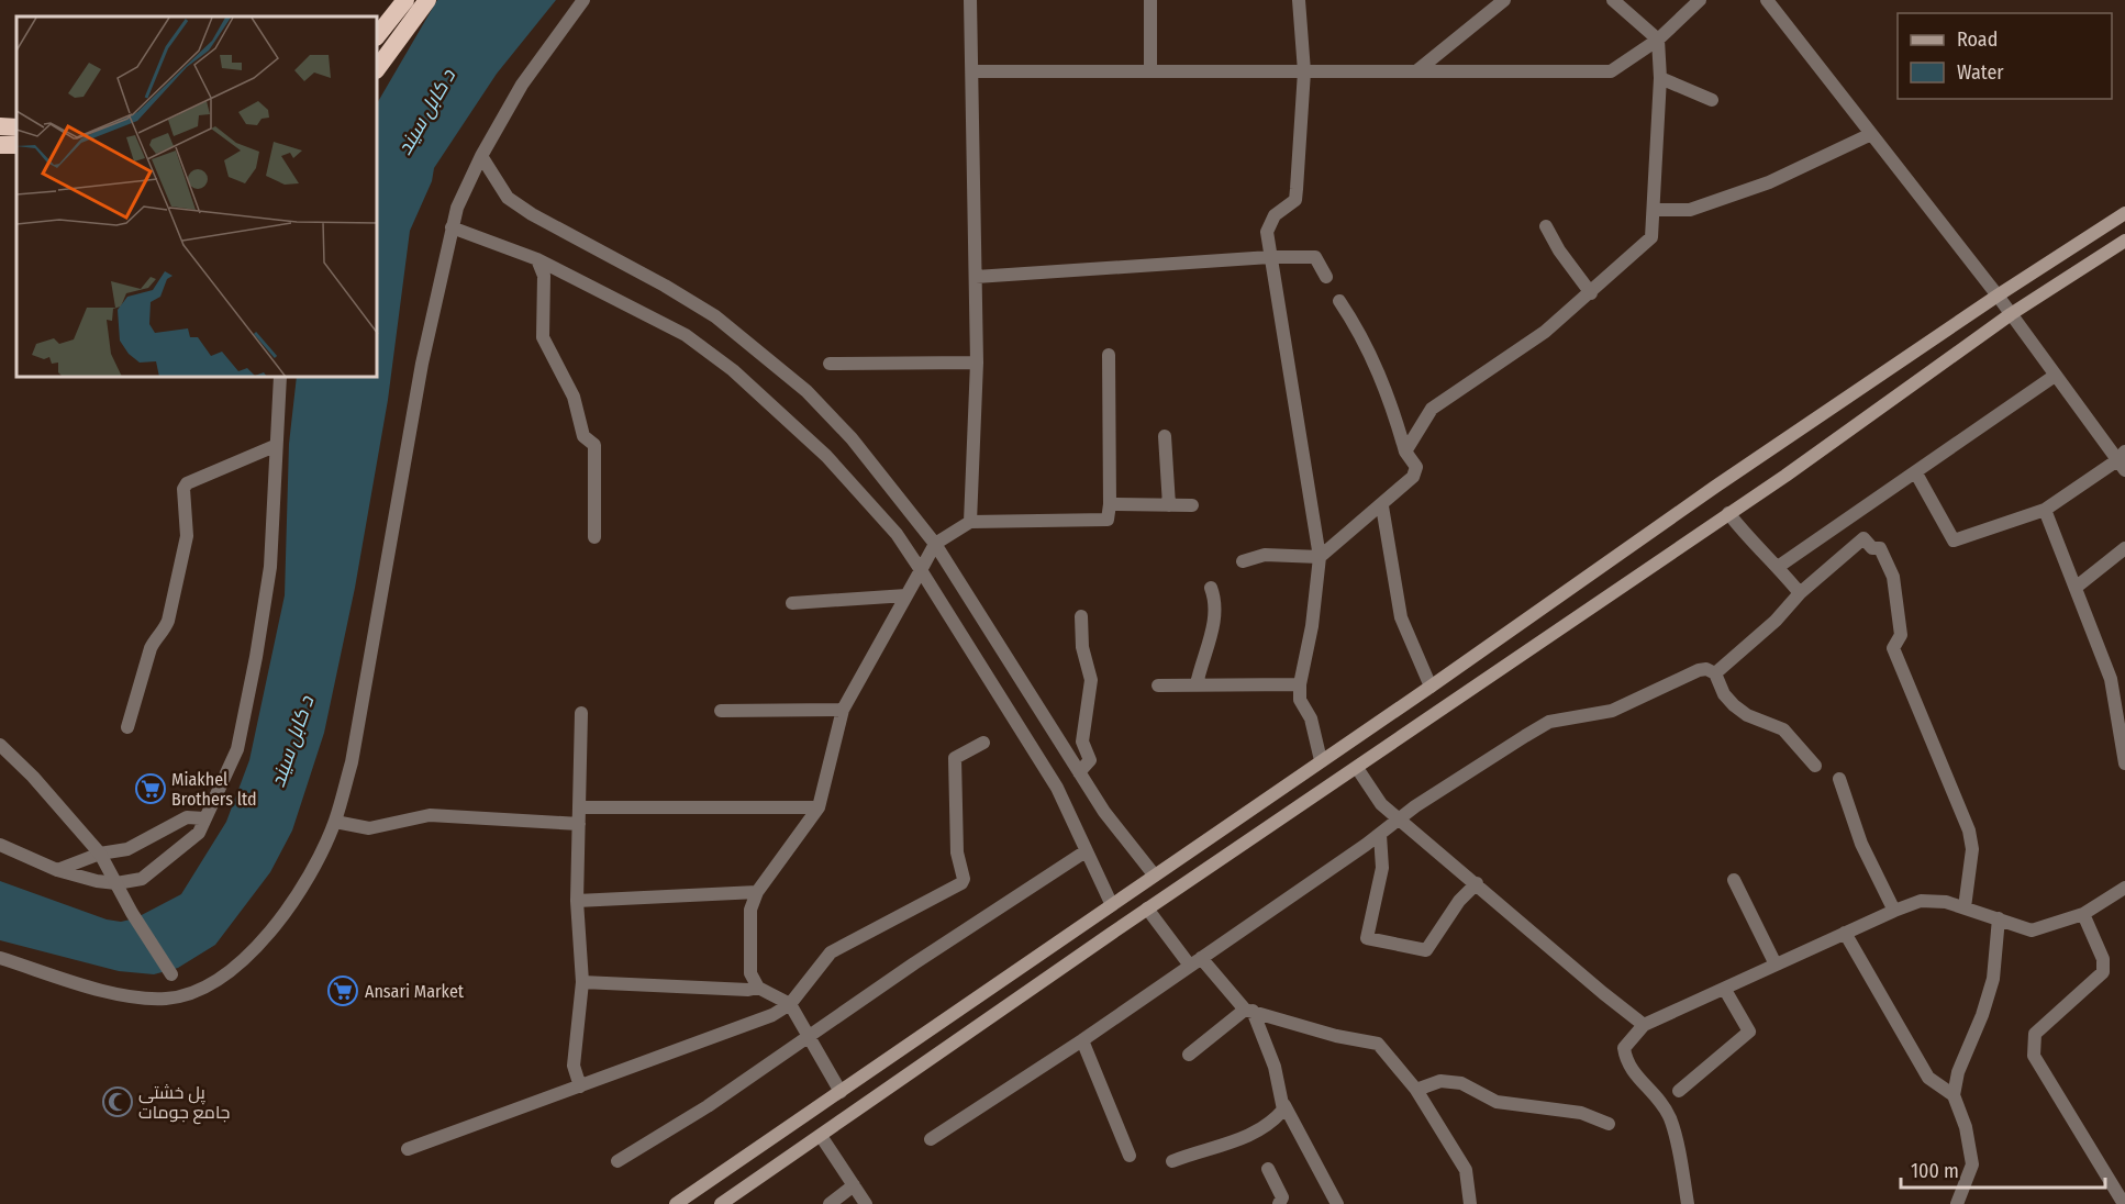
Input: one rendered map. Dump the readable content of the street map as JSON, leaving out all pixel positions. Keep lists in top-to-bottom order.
{
  "water": ["د کابل سيند"],
  "places": {
    "supermarket": ["Miakhel Brothers ltd", "Ansari Market"],
    "mosque": ["پل خشتی جامع جومات"]
  },
  "legend": ["Road", "Water"],
  "scale_bar": "100 m"
}
